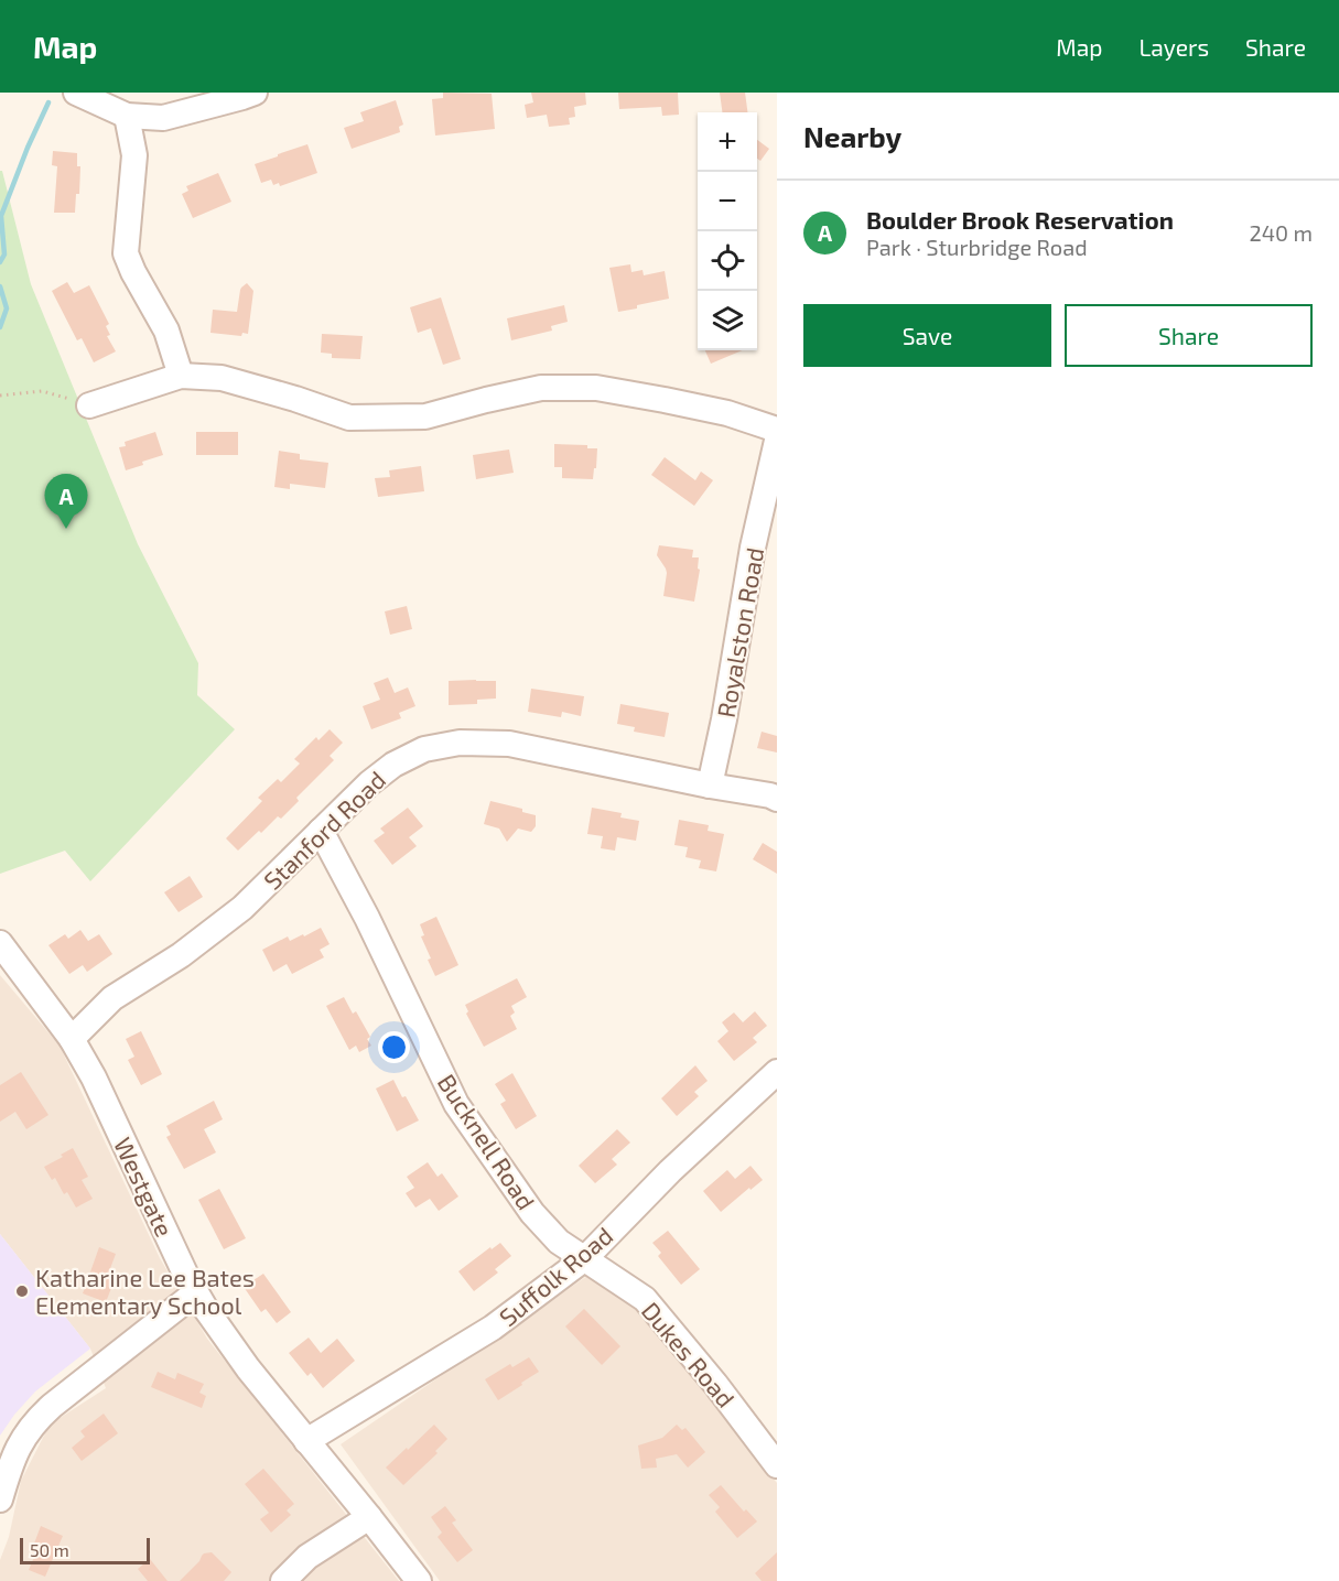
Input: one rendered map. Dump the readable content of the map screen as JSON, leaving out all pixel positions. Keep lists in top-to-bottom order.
{
  "streets": {
    "street": [
      "Royalston Road",
      "Stanford Road",
      "Bucknell Road",
      "Westgate",
      "Suffolk Road",
      "Dukes Road"
    ]
  },
  "crossings": [
    ["Royalston Road", "Stanford Road"],
    ["Stanford Road", "Bucknell Road"],
    ["Stanford Road", "Westgate"],
    ["Bucknell Road", "Suffolk Road"],
    ["Bucknell Road", "Dukes Road"],
    ["Westgate", "Suffolk Road"],
    ["Suffolk Road", "Dukes Road"]
  ],
  "places": ["Katharine Lee Bates Elementary School"],
  "scale_bar": "50 m",
  "page": {
    "header": "Map",
    "nav": ["Map", "Layers", "Share"],
    "heading": "Nearby",
    "map_buttons": ["+", "−"],
    "list": [
      {
        "mark": "A",
        "name": "Boulder Brook Reservation",
        "note": "Park · Sturbridge Road",
        "value": "240 m"
      }
    ],
    "buttons": ["Save", "Share"],
    "pins": "A",
    "scale": "50 m"
  }
}
